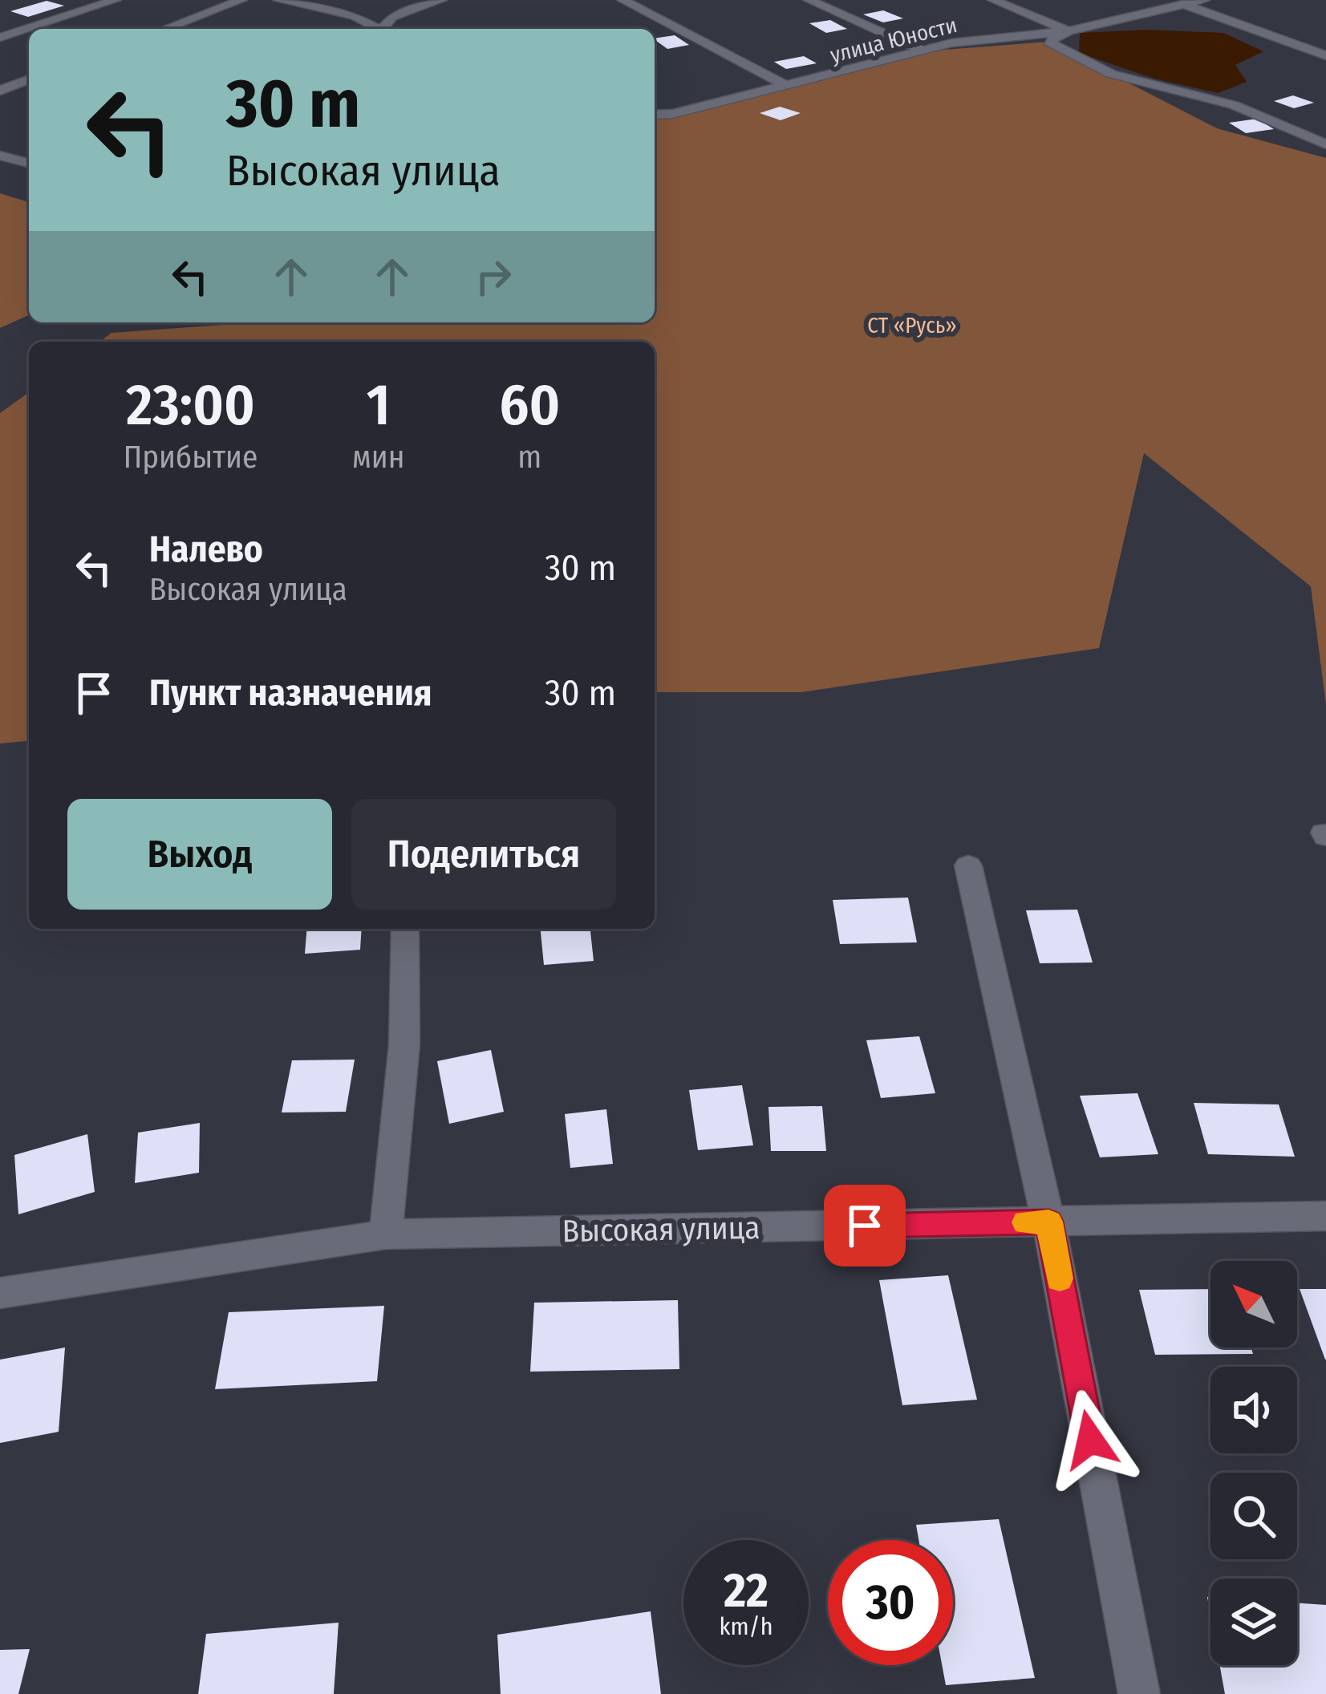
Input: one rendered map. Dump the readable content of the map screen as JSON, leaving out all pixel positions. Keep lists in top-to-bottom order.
{
  "streets": {
    "street": ["улица Юности", "Высокая улица"]
  },
  "parks": ["СТ «Русь»"],
  "north": "top left",
  "page": {
    "turn": ["30 m", "Высокая улица"],
    "eta": [
      "23:00",
      "Прибытие",
      "1",
      "мин",
      "60",
      "m"
    ],
    "list": [
      {
        "name": "Налево",
        "note": "Высокая улица",
        "value": "30 m"
      },
      {
        "name": "Пункт назначения",
        "value": "30 m"
      }
    ],
    "buttons": ["Выход", "Поделиться"],
    "speed": "22 km/h",
    "limit": "30"
  }
}
